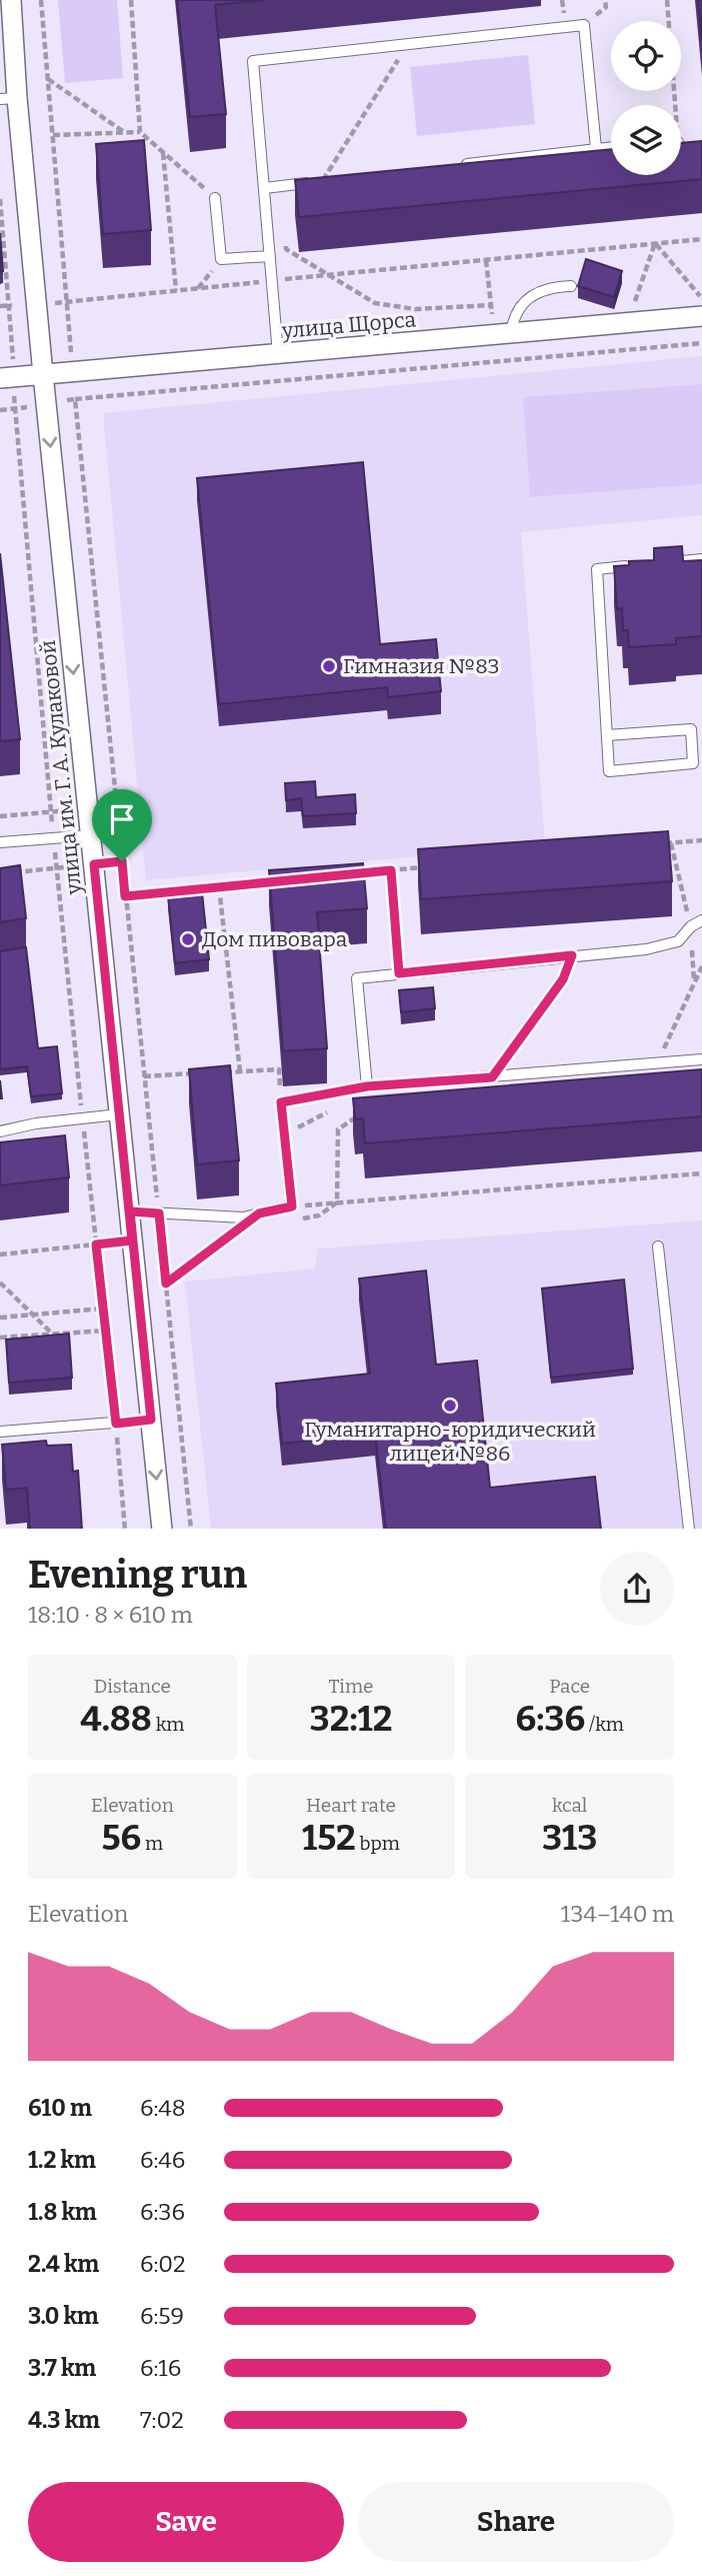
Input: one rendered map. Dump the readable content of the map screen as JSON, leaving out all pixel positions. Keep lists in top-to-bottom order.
{
  "streets": {
    "street": ["улица Щорса", "улица им. Г. А. Кулаковой"]
  },
  "crossings": [
    ["улица Щорса", "улица им. Г. А. Кулаковой"]
  ],
  "one_way": ["улица им. Г. А. Кулаковой"],
  "places": ["Гимназия №83", "Дом пивовара", "Гуманитарно-юридический лицей №86"],
  "page": {
    "heading": ["Evening run", "18:10 · 8 × 610 m"],
    "stats": [
      ["Distance", "4.88 km"],
      ["Time", "32:12"],
      ["Pace", "6:36 /km"],
      ["Elevation", "56 m"],
      ["Heart rate", "152 bpm"],
      ["kcal", "313"]
    ],
    "chart": ["Elevation", "134–140 m"],
    "list": [
      {
        "name": "610 m",
        "note": "6:48"
      },
      {
        "name": "1.2 km",
        "note": "6:46"
      },
      {
        "name": "1.8 km",
        "note": "6:36"
      },
      {
        "name": "2.4 km",
        "note": "6:02"
      },
      {
        "name": "3.0 km",
        "note": "6:59"
      },
      {
        "name": "3.7 km",
        "note": "6:16"
      },
      {
        "name": "4.3 km",
        "note": "7:02"
      }
    ],
    "buttons": ["Save", "Share"]
  }
}
